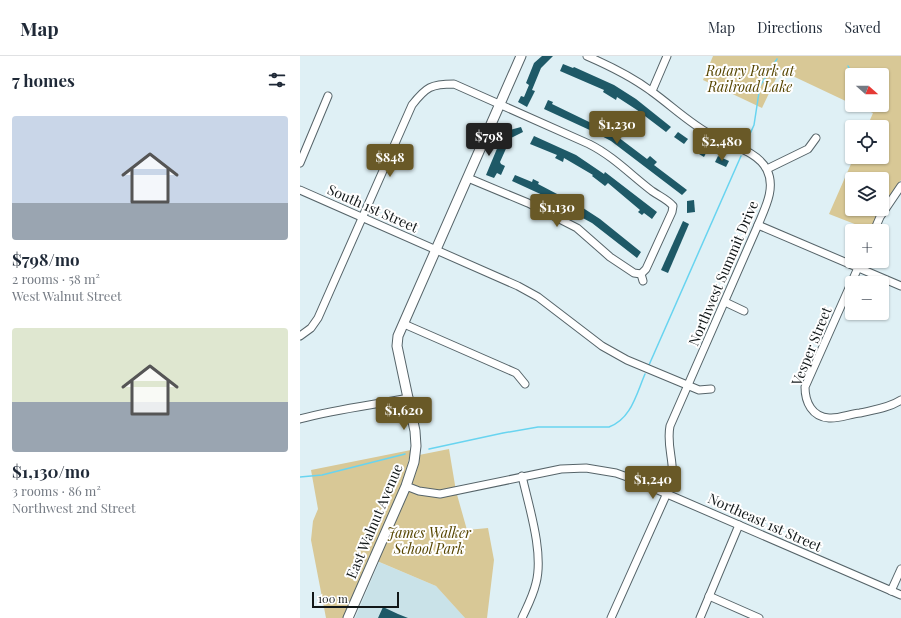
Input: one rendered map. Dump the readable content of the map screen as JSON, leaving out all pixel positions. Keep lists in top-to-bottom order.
{
  "streets": {
    "street": [
      "South 1st Street",
      "Northwest Summit Drive",
      "Vesper Street",
      "East Walnut Avenue",
      "Northeast 1st Street"
    ]
  },
  "crossings": [
    ["South 1st Street", "Northwest Summit Drive"],
    ["South 1st Street", "East Walnut Avenue"],
    ["Northwest Summit Drive", "Northeast 1st Street"],
    ["East Walnut Avenue", "Northeast 1st Street"]
  ],
  "parks": ["Rotary Park at Railroad Lake", "James Walker School Park"],
  "scale_bar": "100 m",
  "north": "right",
  "page": {
    "header": "Map",
    "nav": ["Map", "Directions", "Saved"],
    "heading": "7 homes",
    "map_buttons": ["+", "−"],
    "list": [
      {
        "name": "$798/mo",
        "note": "2 rooms · 58 m² · West Walnut Street"
      },
      {
        "name": "$1,130/mo",
        "note": "3 rooms · 86 m² · Northwest 2nd Street"
      }
    ],
    "price": [
      "$1,230",
      "$798",
      "$2,480",
      "$848",
      "$1,130",
      "$1,620",
      "$1,240"
    ],
    "scale": "100 m"
  }
}
